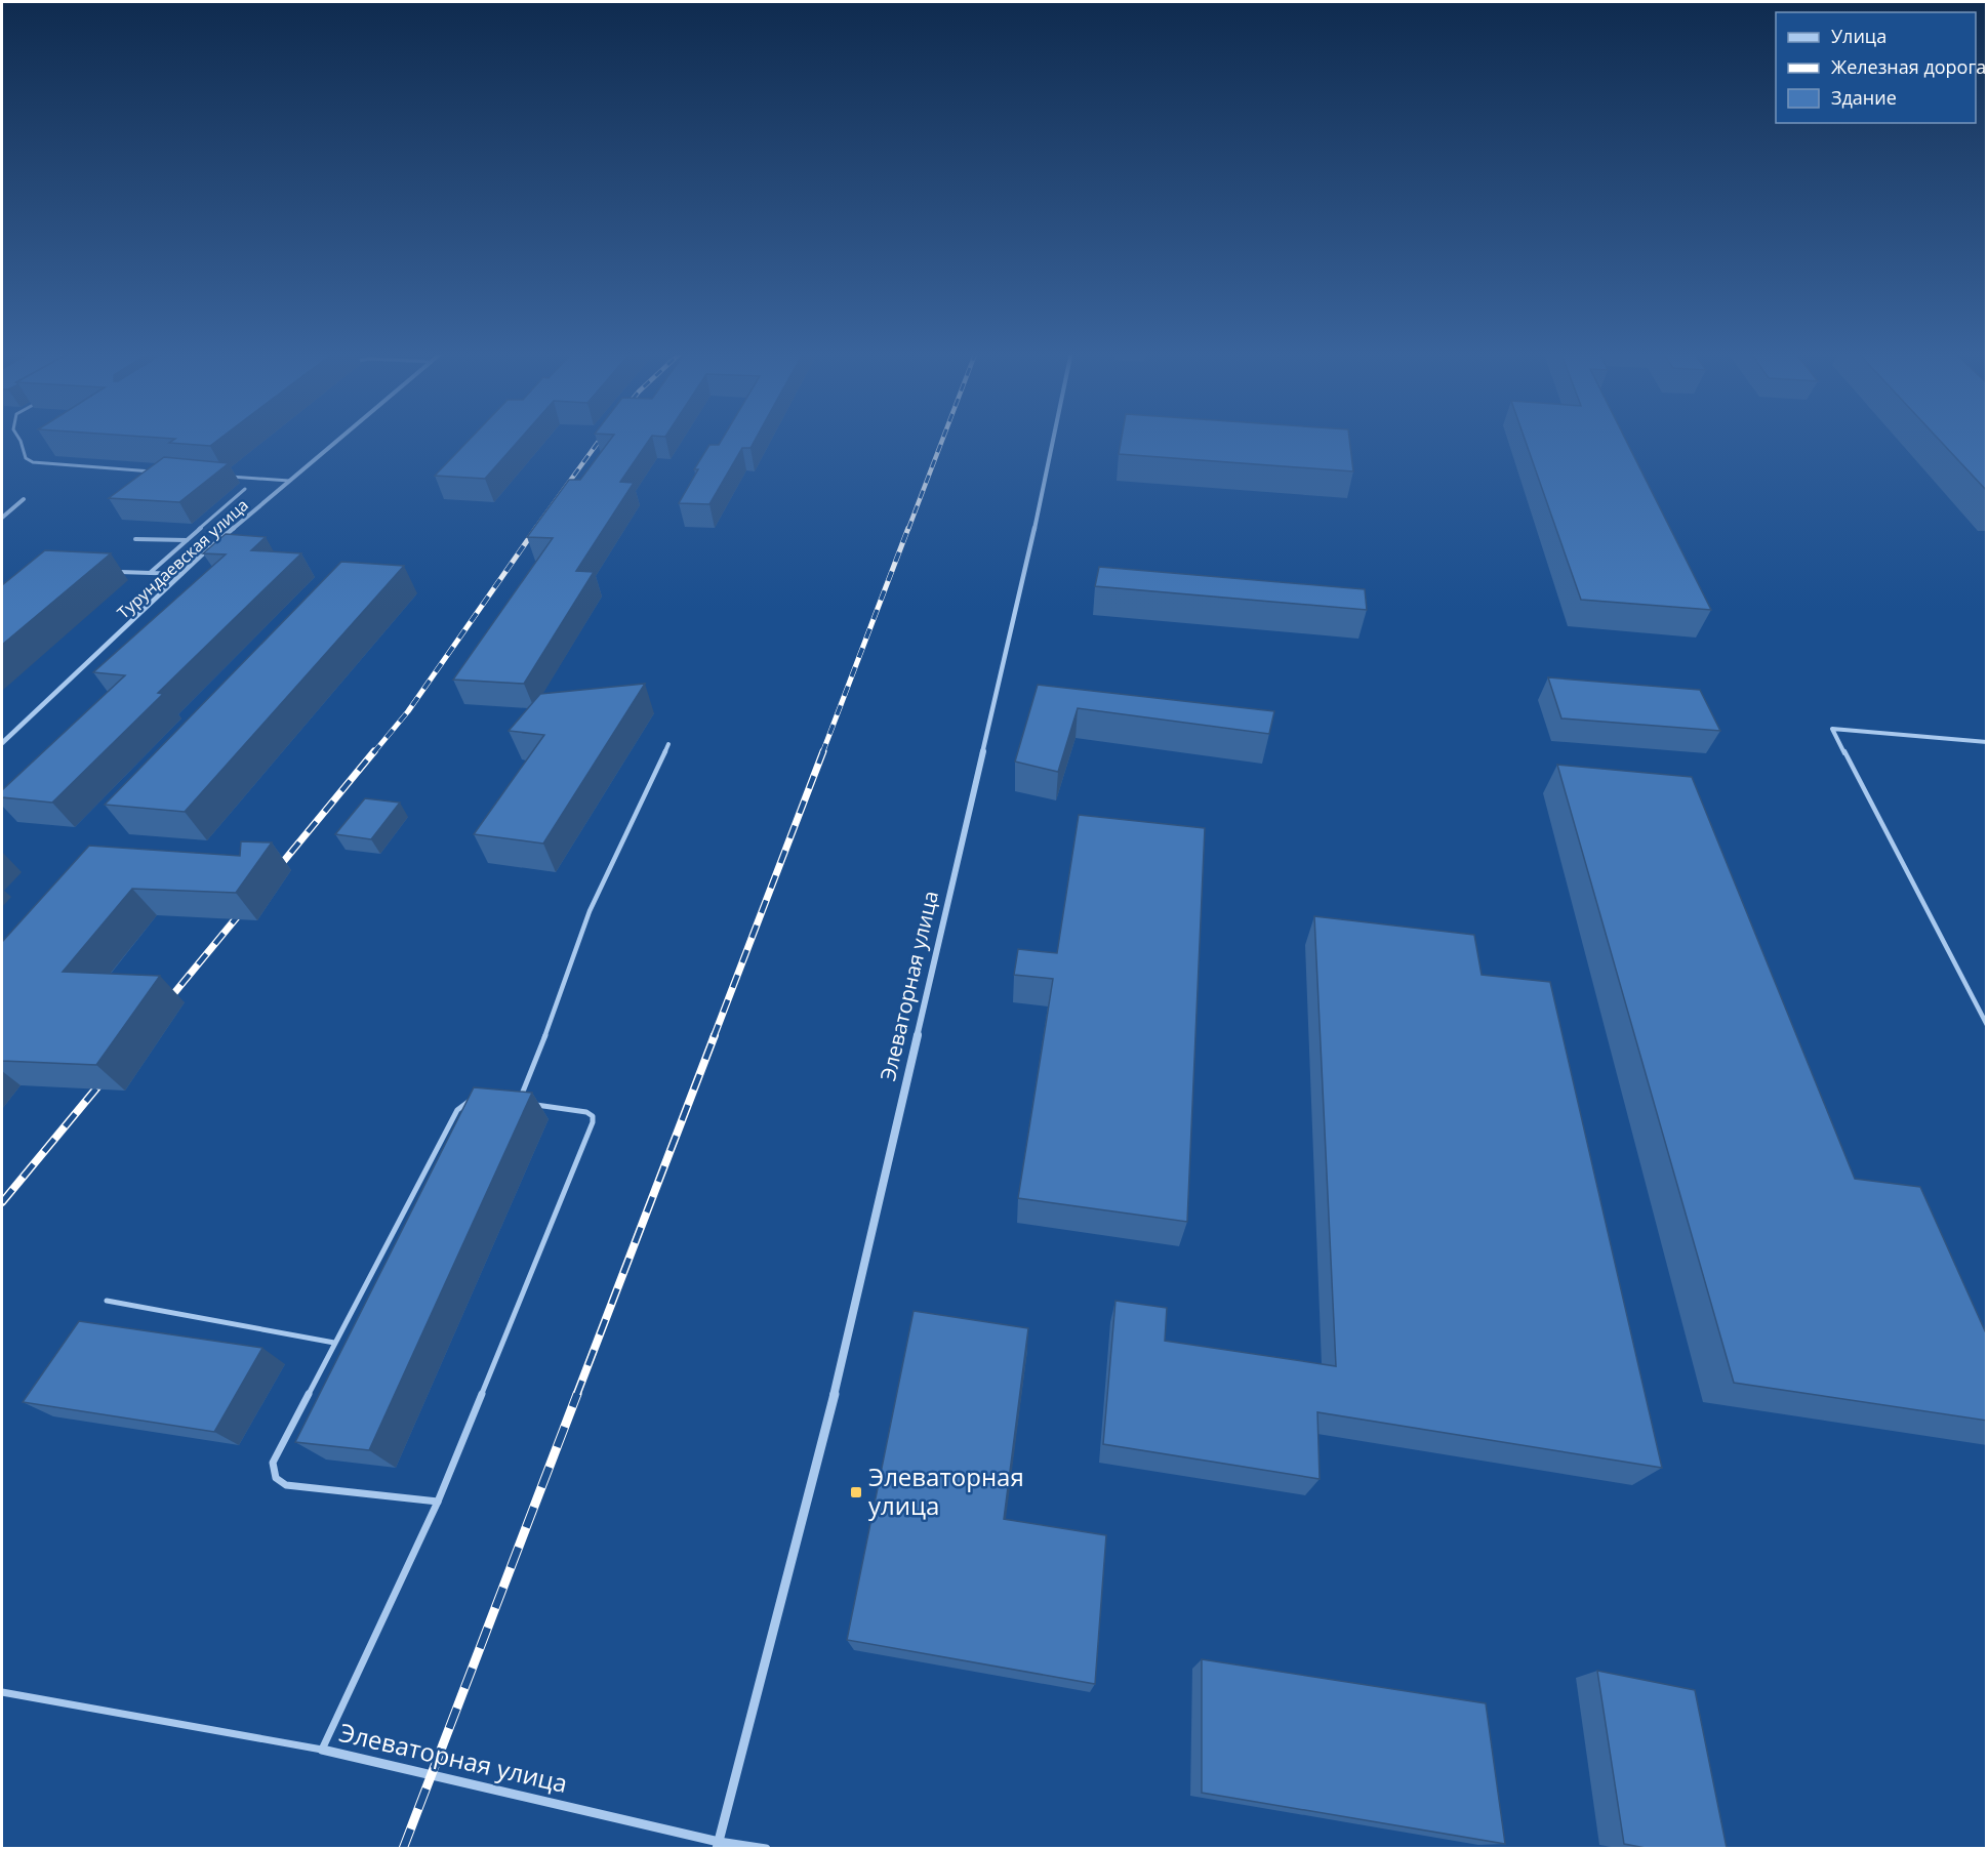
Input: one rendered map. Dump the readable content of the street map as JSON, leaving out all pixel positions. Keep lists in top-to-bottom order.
{
  "streets": {
    "street": ["Турундаевская улица", "Элеваторная улица"]
  },
  "places": {
    "transit": ["Элеваторная улица"]
  },
  "legend": ["Улица", "Железная дорога", "Здание"]
}
